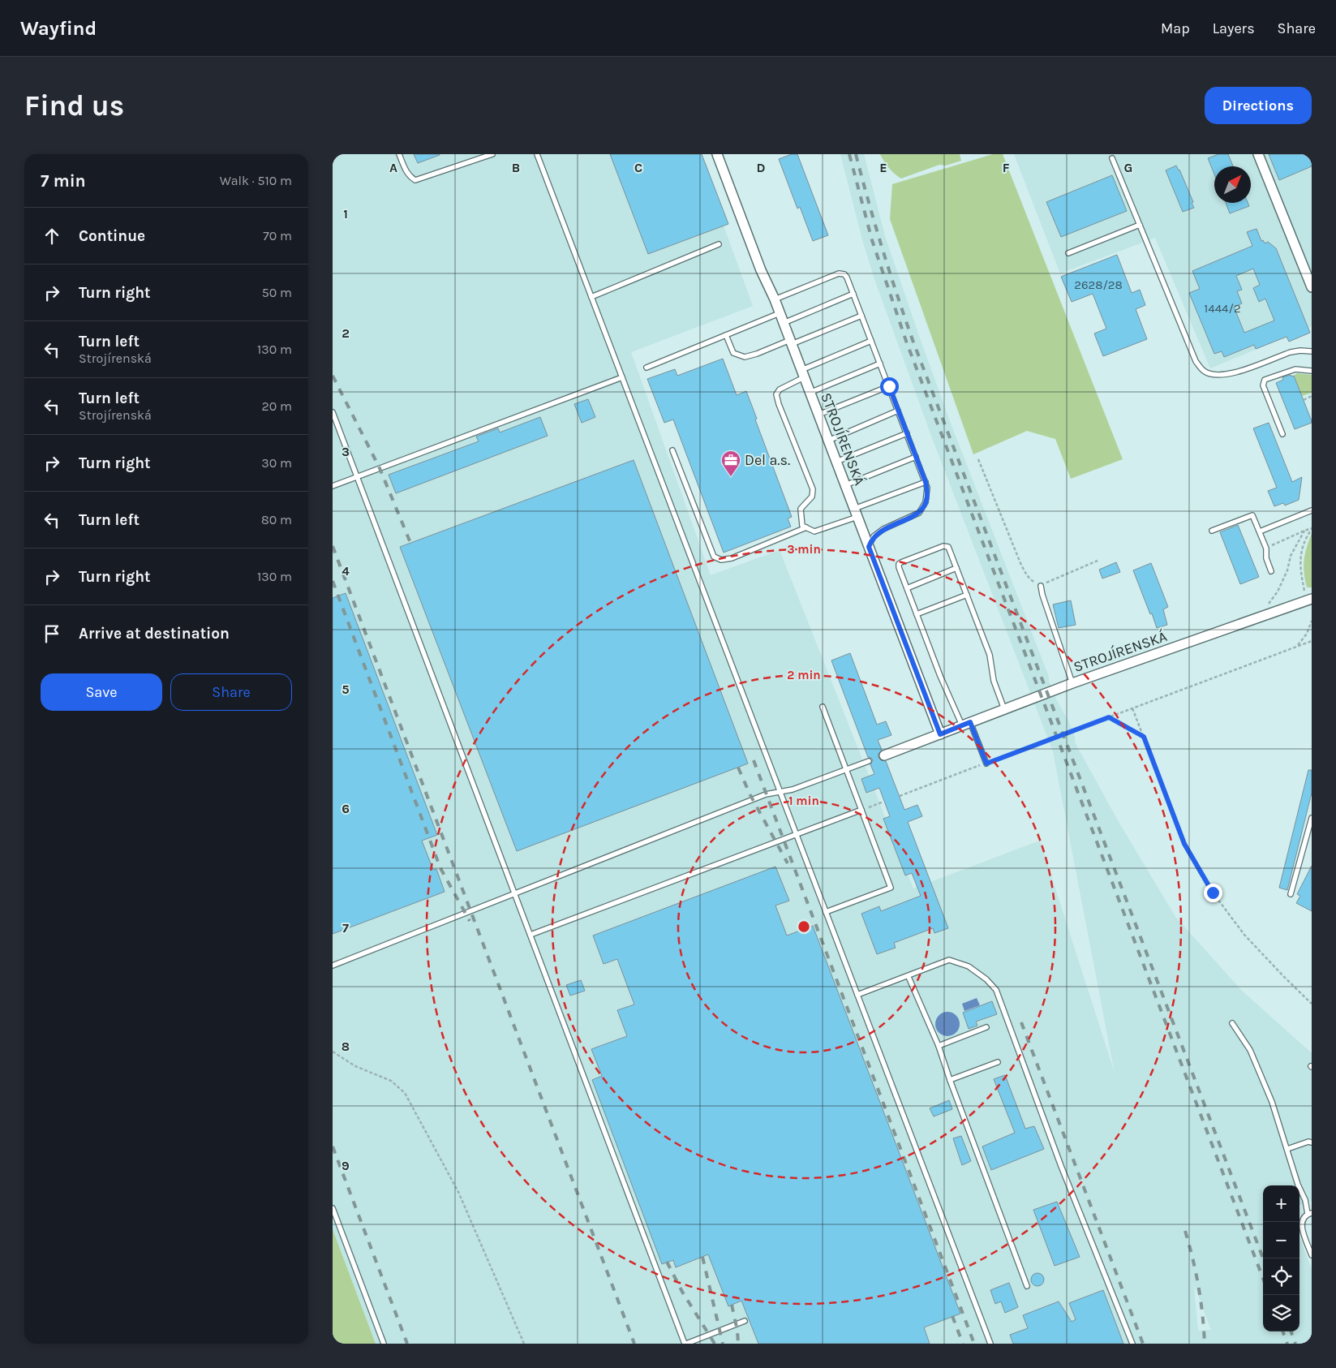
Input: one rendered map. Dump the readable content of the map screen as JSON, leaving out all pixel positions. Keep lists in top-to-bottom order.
{
  "streets": {
    "street": ["STROJÍRENSKÁ"]
  },
  "places": {
    "office": ["Del a.s."]
  },
  "house_numbers": ["2628/28", "1444/2"],
  "north": "top right",
  "page": {
    "header": "Wayfind",
    "nav": ["Map", "Layers", "Share"],
    "buttons": [
      "Directions",
      ["Save", "Share"]
    ],
    "title": "Find us",
    "heading": ["7 min", "Walk · 510 m"],
    "list": [
      ["Continue", "70 m"],
      ["Turn right", "50 m"],
      ["Turn left", "Strojírenská", "130 m"],
      ["Turn left", "Strojírenská", "20 m"],
      ["Turn right", "30 m"],
      ["Turn left", "80 m"],
      ["Turn right", "130 m"],
      "Arrive at destination"
    ],
    "map_buttons": ["+", "−"]
  },
  "grid": {
    "columns": [
      "A",
      "B",
      "C",
      "D",
      "E",
      "F",
      "G"
    ],
    "rows": [
      "1",
      "2",
      "3",
      "4",
      "5",
      "6",
      "7",
      "8",
      "9"
    ]
  },
  "rings": ["3 min", "2 min", "1 min"]
}
